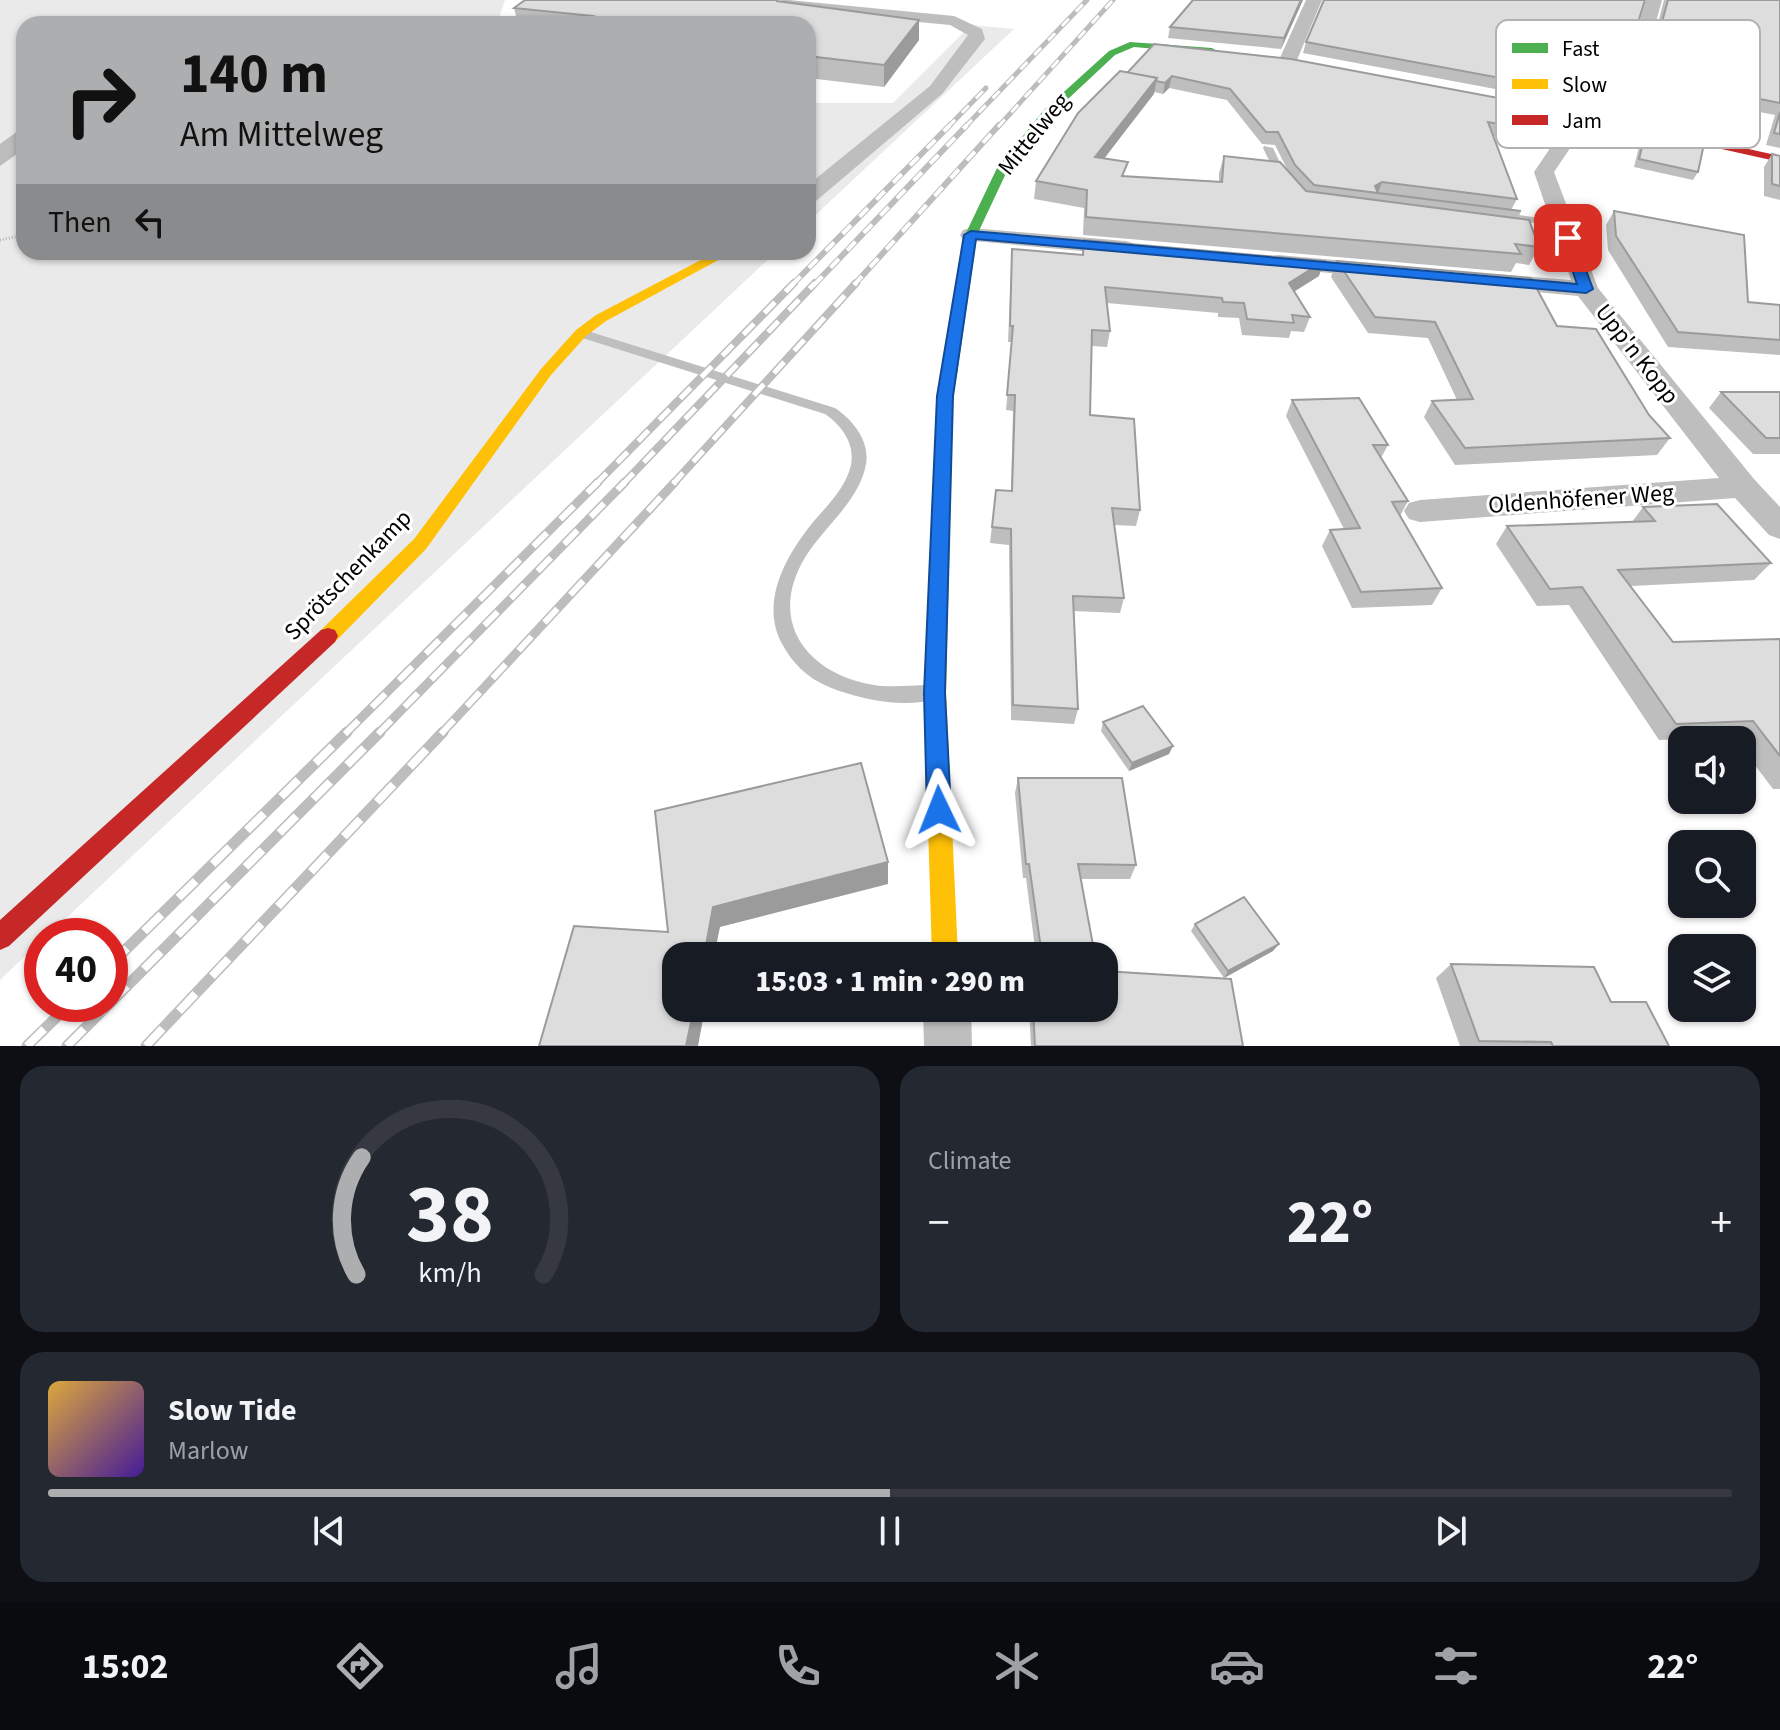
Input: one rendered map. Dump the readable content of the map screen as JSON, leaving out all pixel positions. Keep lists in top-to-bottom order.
{
  "streets": {
    "street": [
      "Mittelweg",
      "Upp'n Kopp",
      "Oldenhöfener Weg",
      "Sprötschenkamp"
    ]
  },
  "crossings": [
    ["Upp'n Kopp", "Oldenhöfener Weg"]
  ],
  "legend": ["Fast", "Slow", "Jam"],
  "page": {
    "turn": ["140 m", "Am Mittelweg"],
    "then": "Then",
    "limit": "40",
    "trip": "15:03 · 1 min · 290 m",
    "tile": "Climate",
    "heat": ["−", "22°", "+"],
    "song": ["Slow Tide", "Marlow"],
    "tabs": ["15:02", "22°"],
    "gauge": ["38", "km/h"]
  }
}
